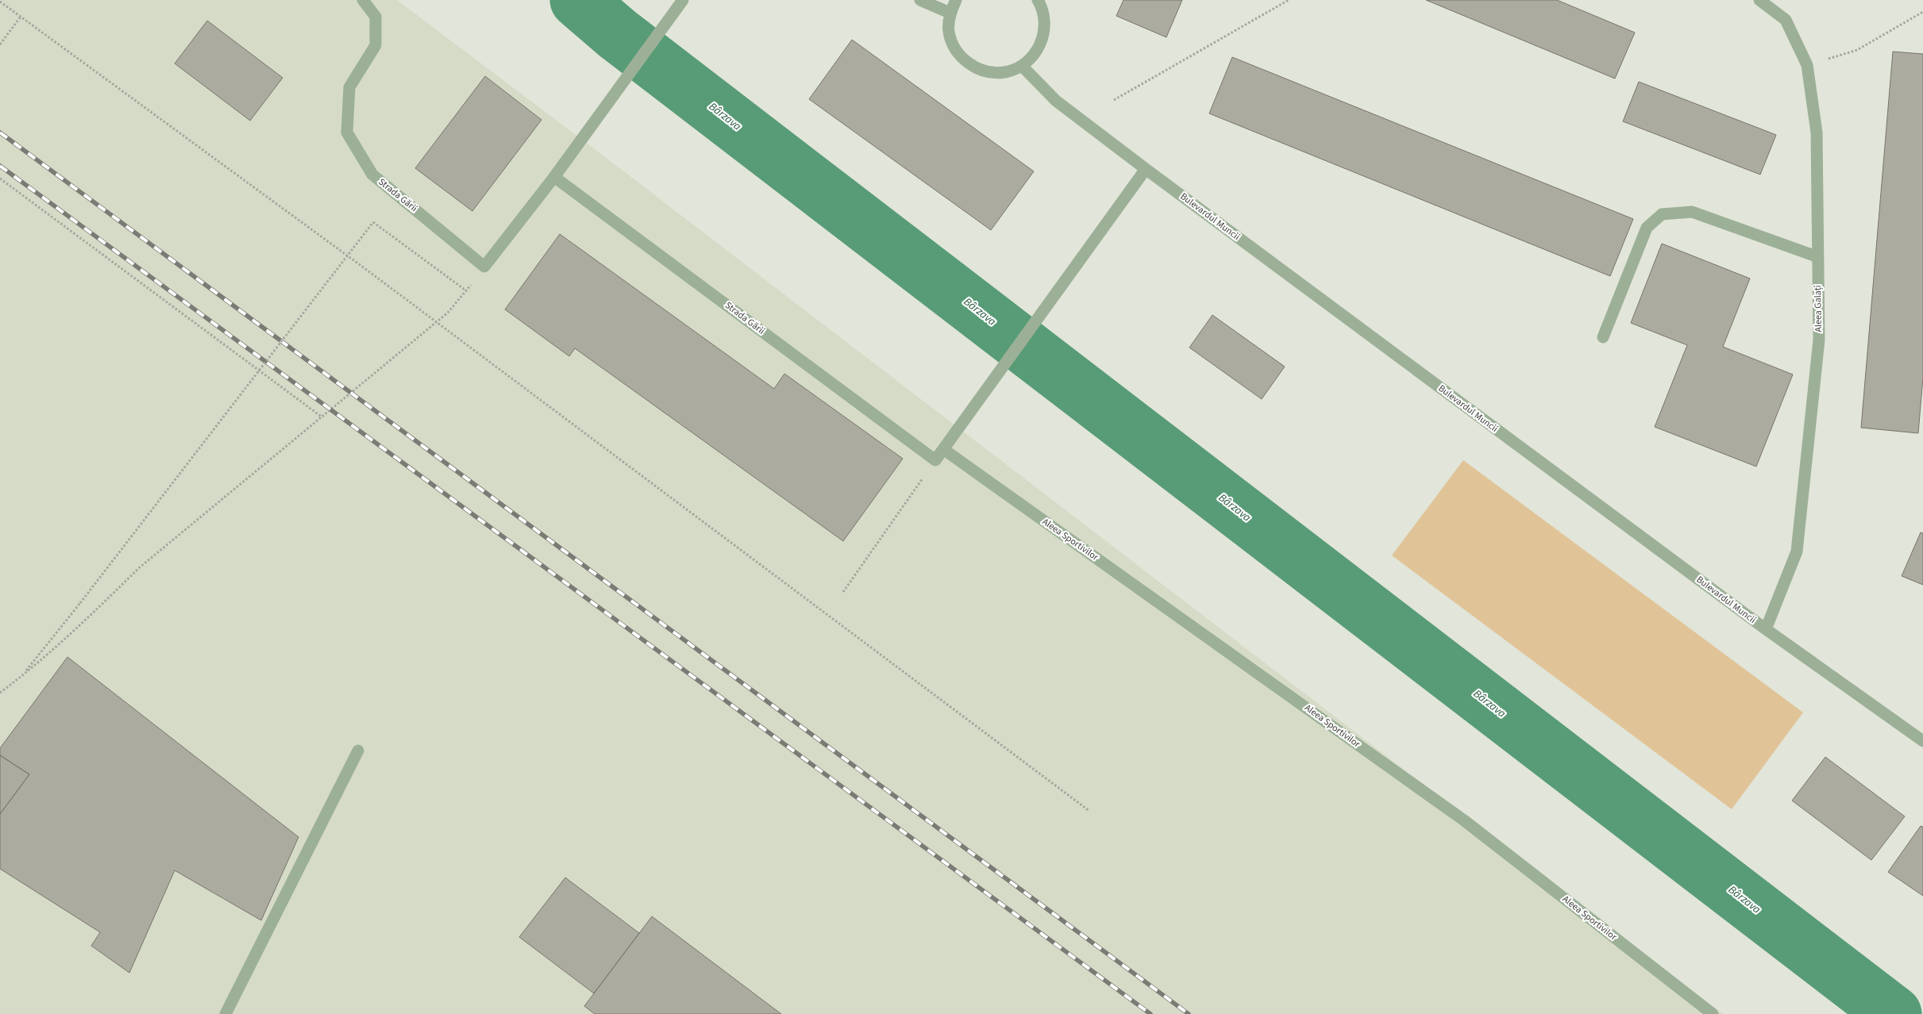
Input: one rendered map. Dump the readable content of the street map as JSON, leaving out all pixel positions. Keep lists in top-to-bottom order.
{
  "streets": {
    "street": [
      "Strada Gării",
      "Bulevardul Muncii",
      "Aleea Galați",
      "Aleea Sportivilor"
    ]
  },
  "crossings": [
    ["Bulevardul Muncii", "Aleea Galați"]
  ],
  "water": ["Bârzava"]
}
